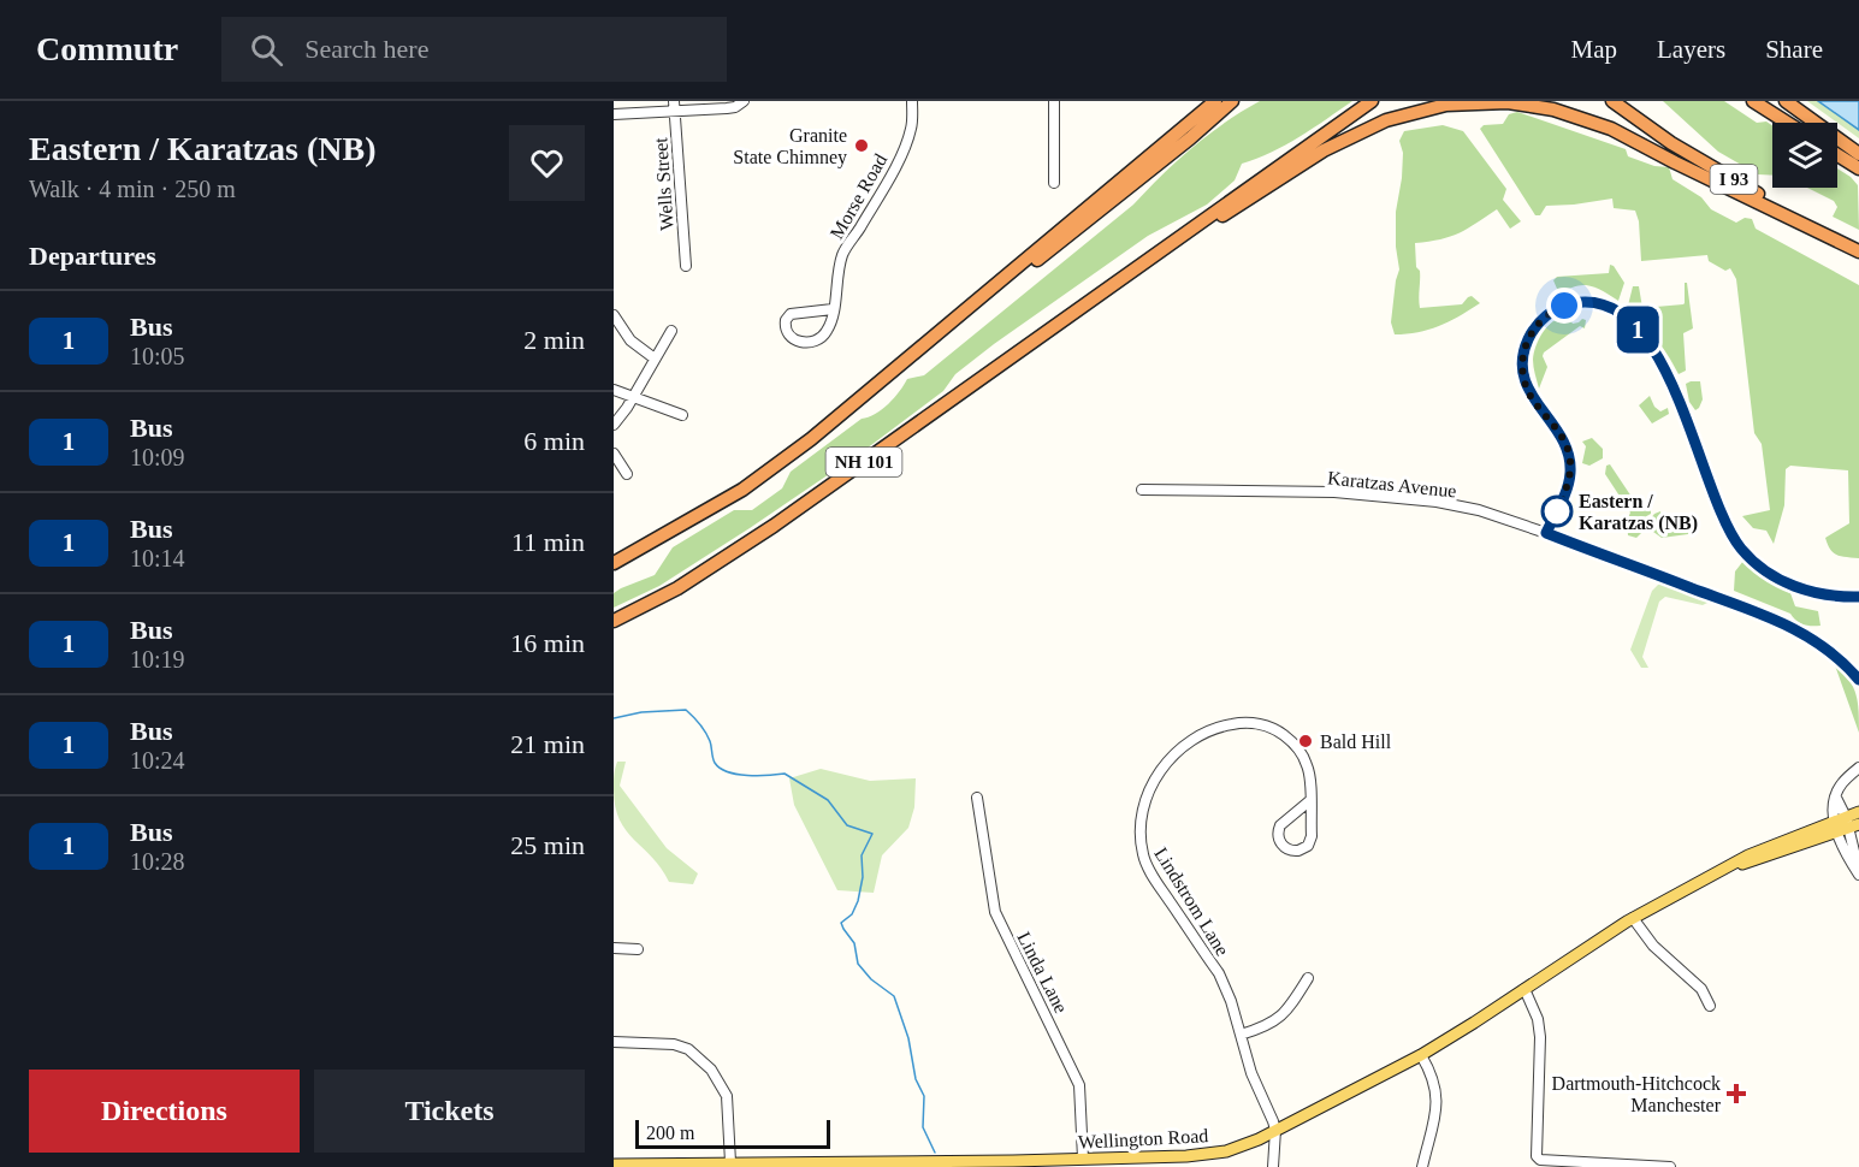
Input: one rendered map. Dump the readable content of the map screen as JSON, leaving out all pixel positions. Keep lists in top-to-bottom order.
{
  "streets": {
    "highway": ["I 93", "NH 101"],
    "main road": ["Wellington Road"],
    "street": [
      "Wells Street",
      "Morse Road",
      "Karatzas Avenue",
      "Lindstrom Lane",
      "Linda Lane"
    ]
  },
  "crossings": [
    ["Lindstrom Lane", "Wellington Road"],
    ["Linda Lane", "Wellington Road"]
  ],
  "places": {
    "other": ["Granite State Chimney", "Eastern / Karatzas (NB)", "Bald Hill"],
    "health": ["Dartmouth-Hitchcock Manchester"]
  },
  "lines": ["bus line 1"],
  "scale_bar": "200 m",
  "page": {
    "header": "Commutr",
    "search": "Search here",
    "nav": ["Map", "Layers", "Share"],
    "heading": [
      ["Eastern / Karatzas (NB)", "Walk · 4 min · 250 m"],
      "Departures"
    ],
    "on_map": "1",
    "list": [
      {
        "mark": "1",
        "name": "Bus",
        "note": "10:05",
        "value": "2 min"
      },
      {
        "mark": "1",
        "name": "Bus",
        "note": "10:09",
        "value": "6 min"
      },
      {
        "mark": "1",
        "name": "Bus",
        "note": "10:14",
        "value": "11 min"
      },
      {
        "mark": "1",
        "name": "Bus",
        "note": "10:19",
        "value": "16 min"
      },
      {
        "mark": "1",
        "name": "Bus",
        "note": "10:24",
        "value": "21 min"
      },
      {
        "mark": "1",
        "name": "Bus",
        "note": "10:28",
        "value": "25 min"
      }
    ],
    "buttons": ["Directions", "Tickets"],
    "scale": "200 m"
  }
}
